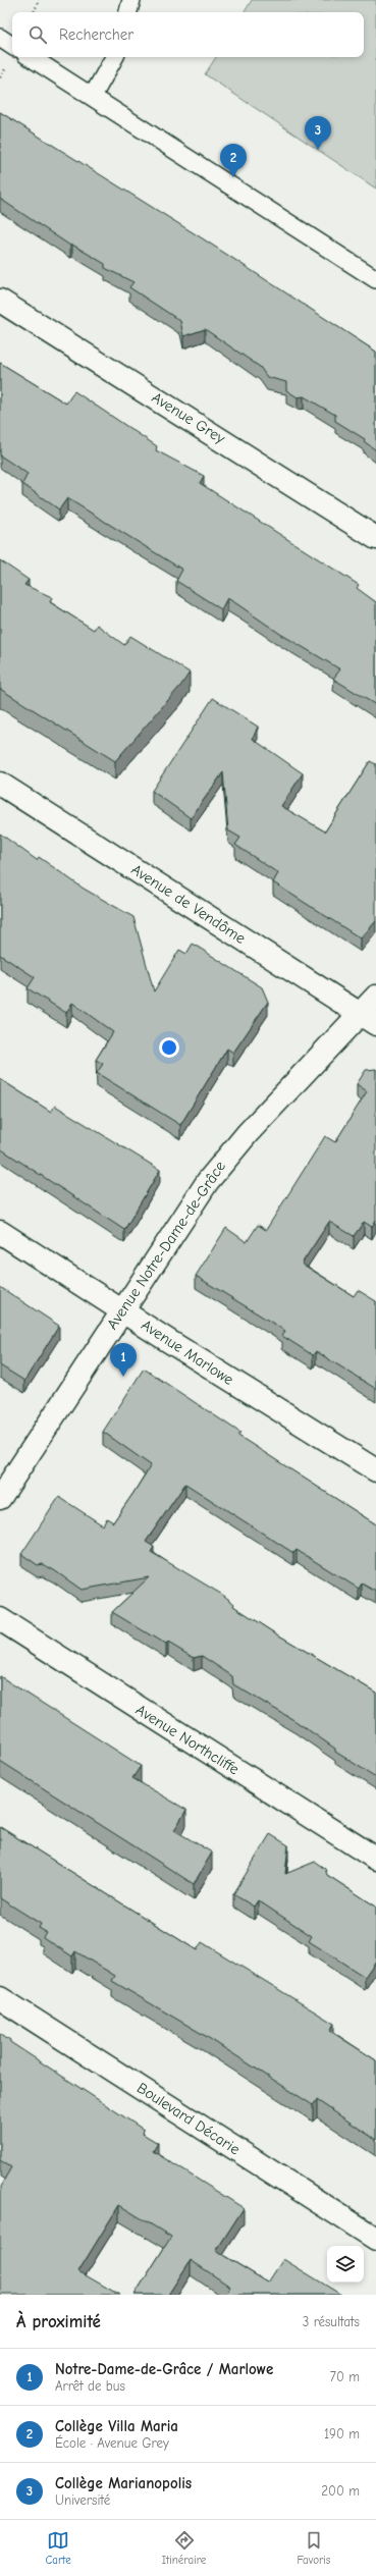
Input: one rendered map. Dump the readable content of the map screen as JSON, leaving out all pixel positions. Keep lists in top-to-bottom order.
{
  "streets": {
    "street": [
      "Avenue Grey",
      "Avenue de Vendôme",
      "Avenue Notre-Dame-de-Grâce",
      "Avenue Marlowe",
      "Avenue Northcliffe",
      "Boulevard Décarie"
    ]
  },
  "crossings": [
    ["Avenue de Vendôme", "Avenue Notre-Dame-de-Grâce"],
    ["Avenue Notre-Dame-de-Grâce", "Avenue Marlowe"]
  ],
  "page": {
    "search": "Rechercher",
    "pins": ["3", "2", "1"],
    "heading": ["À proximité", "3 résultats"],
    "list": [
      {
        "mark": "1",
        "name": "Notre-Dame-de-Grâce / Marlowe",
        "note": "Arrêt de bus",
        "value": "70 m"
      },
      {
        "mark": "2",
        "name": "Collège Villa Maria",
        "note": "École · Avenue Grey",
        "value": "190 m"
      },
      {
        "mark": "3",
        "name": "Collège Marianopolis",
        "note": "Université",
        "value": "200 m"
      }
    ],
    "nav": ["Carte", "Itinéraire", "Favoris"]
  }
}
